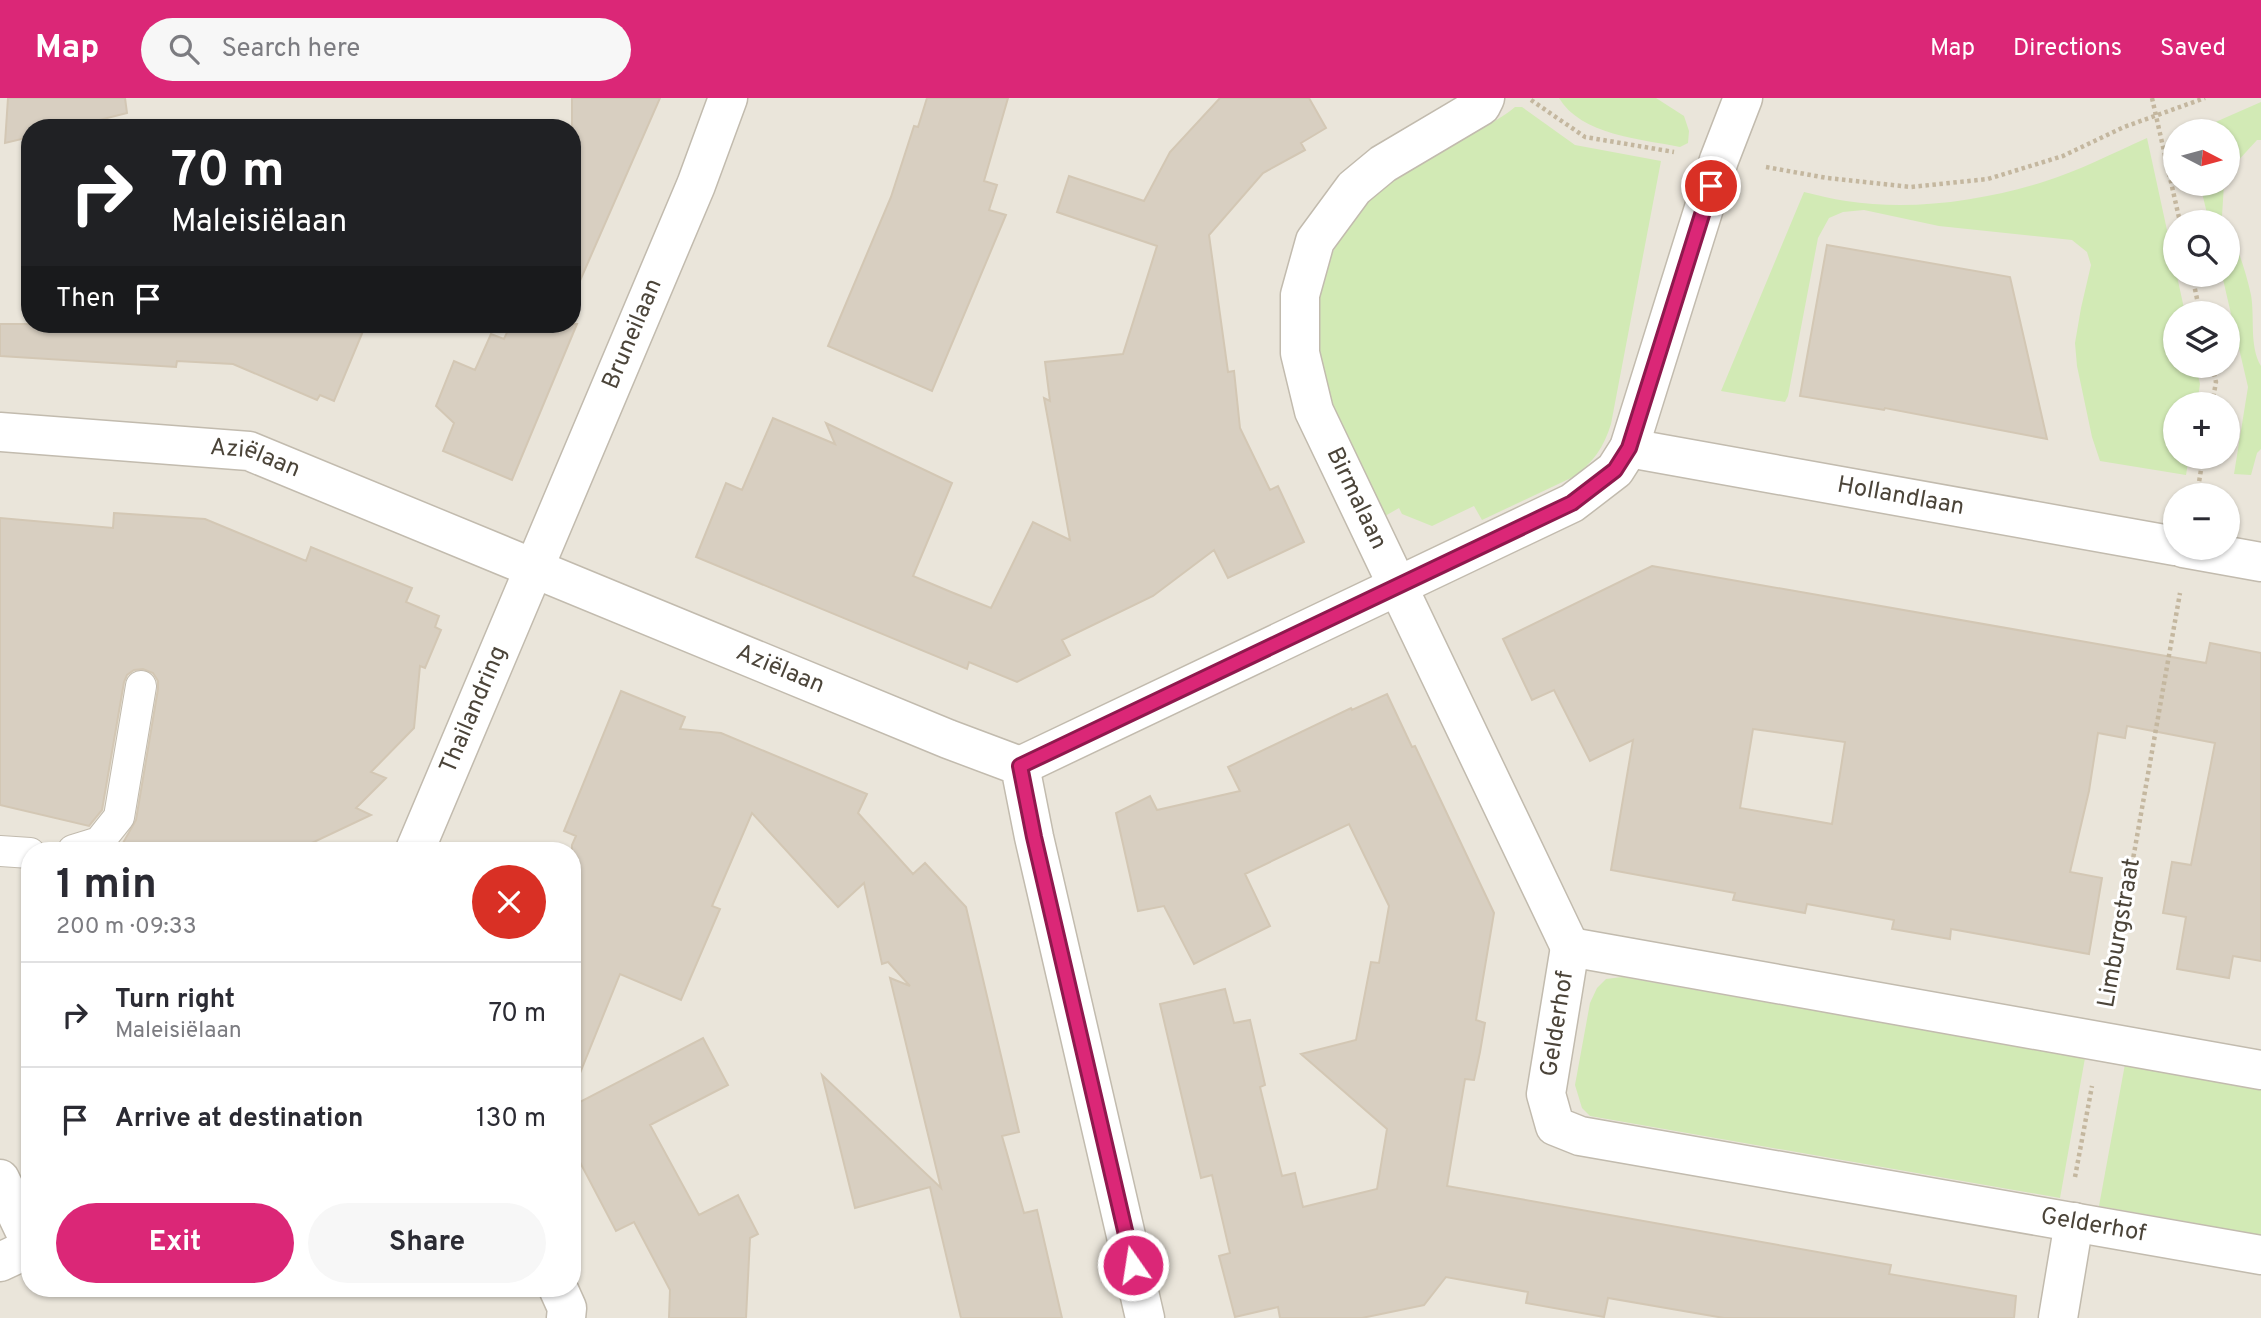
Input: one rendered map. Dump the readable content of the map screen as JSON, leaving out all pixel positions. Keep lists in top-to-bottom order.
{
  "streets": {
    "street": [
      "Bruneilaan",
      "Aziëlaan",
      "Hollandlaan",
      "Birmalaan",
      "Thailandring",
      "Gelderhof"
    ],
    "path": ["Limburgstraat"]
  },
  "crossings": [
    ["Bruneilaan", "Aziëlaan"],
    ["Bruneilaan", "Thailandring"],
    ["Aziëlaan", "Thailandring"],
    ["Birmalaan", "Gelderhof"],
    ["Limburgstraat", "Gelderhof"]
  ],
  "north": "right",
  "page": {
    "header": "Map",
    "search": "Search here",
    "nav": ["Map", "Directions", "Saved"],
    "map_buttons": ["+", "−"],
    "turn": ["70 m", "Maleisiëlaan"],
    "then": "Then",
    "heading": ["1 min", "200 m · 09:33"],
    "list": [
      {
        "name": "Turn right",
        "note": "Maleisiëlaan",
        "value": "70 m"
      },
      {
        "name": "Arrive at destination",
        "value": "130 m"
      }
    ],
    "buttons": ["Exit", "Share"]
  }
}
